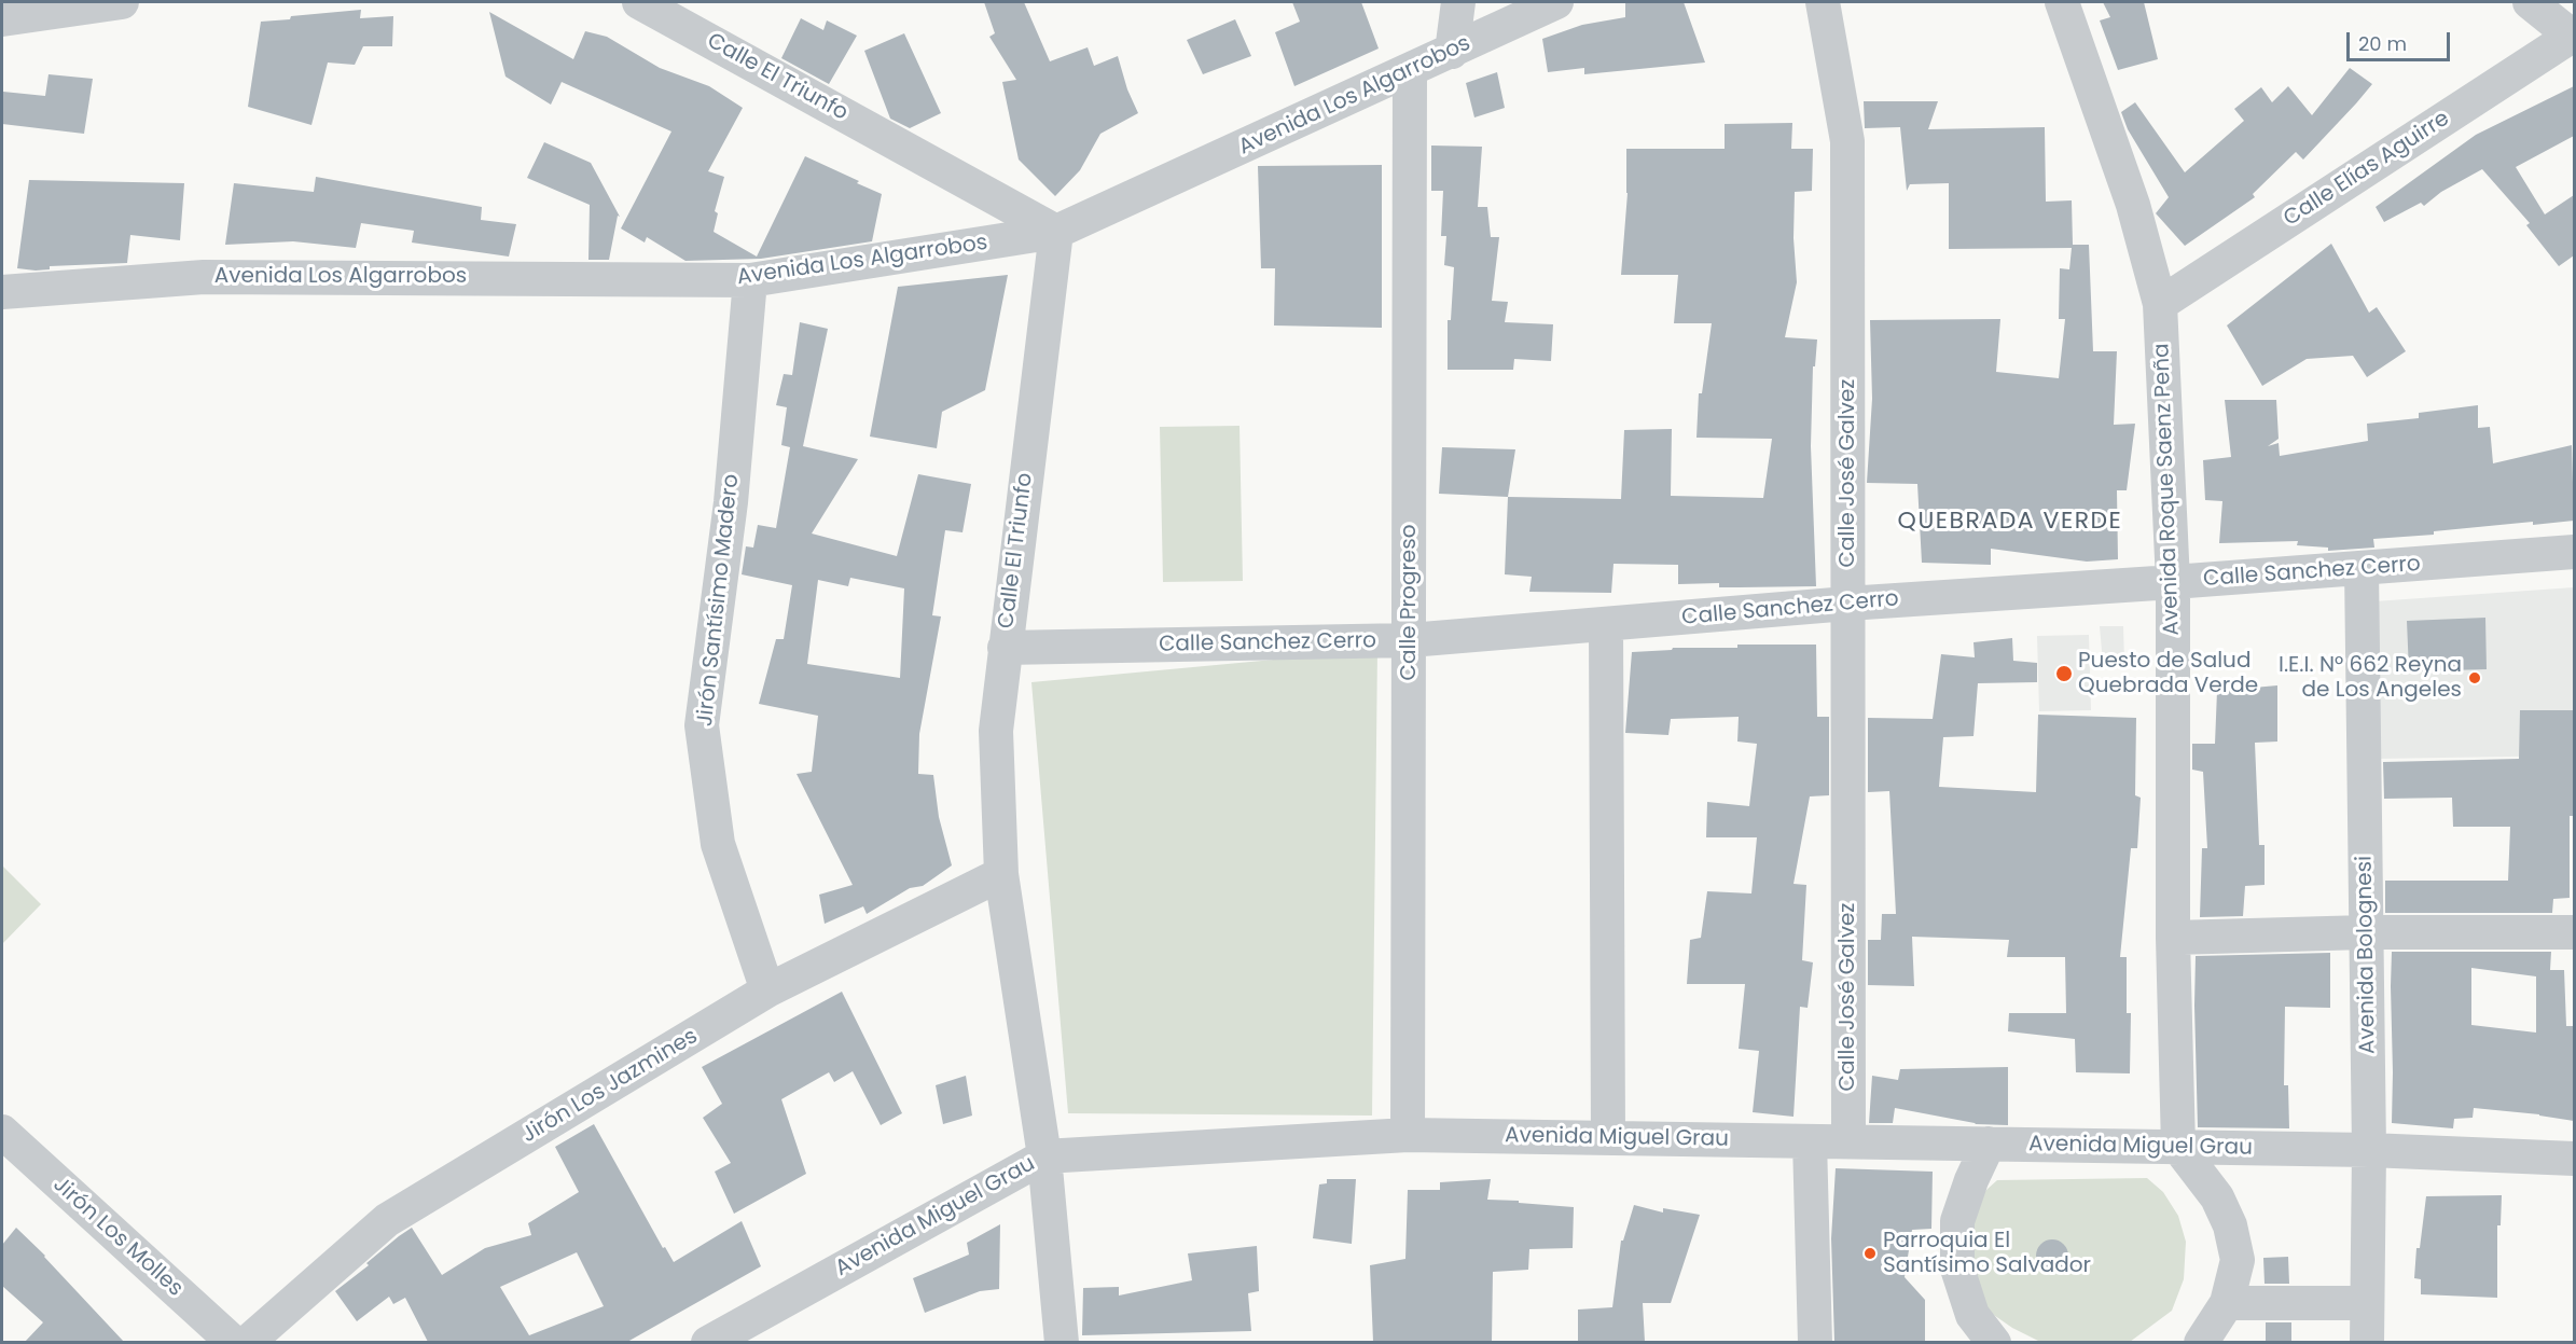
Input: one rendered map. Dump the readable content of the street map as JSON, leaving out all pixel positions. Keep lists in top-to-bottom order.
{
  "streets": {
    "street": [
      "Calle El Triunfo",
      "Avenida Los Algarrobos",
      "Calle Elías Aguirre",
      "Calle José Galvez",
      "Avenida Roque Saenz Peña",
      "Calle Sanchez Cerro",
      "Jirón Santísimo Madero",
      "Calle Progreso",
      "Avenida Bolognesi",
      "Jirón Los Jazmines",
      "Avenida Miguel Grau",
      "Jirón Los Molles"
    ]
  },
  "crossings": [
    ["Calle El Triunfo", "Avenida Los Algarrobos"],
    ["Calle El Triunfo", "Calle Sanchez Cerro"],
    ["Calle El Triunfo", "Jirón Los Jazmines"],
    ["Calle El Triunfo", "Avenida Miguel Grau"],
    ["Avenida Los Algarrobos", "Jirón Santísimo Madero"],
    ["Avenida Los Algarrobos", "Calle Progreso"],
    ["Calle Elías Aguirre", "Avenida Roque Saenz Peña"],
    ["Calle José Galvez", "Calle Sanchez Cerro"],
    ["Calle José Galvez", "Avenida Miguel Grau"],
    ["Avenida Roque Saenz Peña", "Calle Sanchez Cerro"],
    ["Avenida Roque Saenz Peña", "Avenida Miguel Grau"],
    ["Calle Sanchez Cerro", "Calle Progreso"],
    ["Calle Sanchez Cerro", "Avenida Bolognesi"],
    ["Jirón Santísimo Madero", "Jirón Los Jazmines"],
    ["Calle Progreso", "Avenida Miguel Grau"],
    ["Avenida Bolognesi", "Avenida Miguel Grau"]
  ],
  "districts": ["QUEBRADA VERDE"],
  "places": ["Puesto de Salud Quebrada Verde", "I.E.I. N° 662 Reyna de Los Angeles", "Parroquia El Santísimo Salvador"],
  "scale_bar": "20 m"
}
